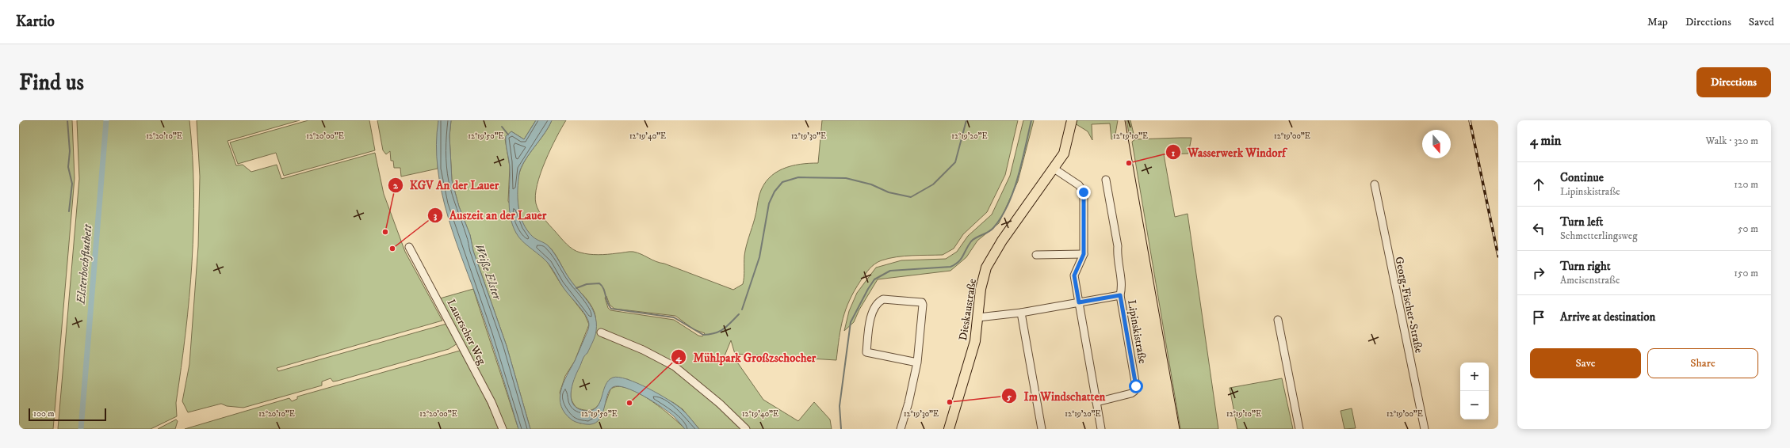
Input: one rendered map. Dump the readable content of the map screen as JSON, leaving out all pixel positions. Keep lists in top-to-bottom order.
{
  "streets": {
    "main road": ["Dieskaustraße"],
    "street": ["Georg-Fischer-Straße", "Lauerscher Weg", "Lipinskistraße"]
  },
  "water": ["Elsterhochflutbett", "Weiße Elster"],
  "places": [
    "Wasserwerk Windorf",
    "KGV An der Lauer",
    "Auszeit an der Lauer",
    "Im Windschatten",
    "Mühlpark Großzschocher"
  ],
  "scale_bar": "100 m",
  "north": "bottom",
  "page": {
    "header": "Kartio",
    "nav": ["Map", "Directions", "Saved"],
    "buttons": [
      "Directions",
      ["Save", "Share"]
    ],
    "title": "Find us",
    "heading": ["4 min", "Walk · 320 m"],
    "list": [
      ["Continue", "Lipinskistraße", "120 m"],
      ["Turn left", "Schmetterlingsweg", "50 m"],
      ["Turn right", "Ameisenstraße", "150 m"],
      "Arrive at destination"
    ],
    "map_buttons": ["+", "−"],
    "scale": "100 m"
  },
  "coordinates": [
    "12°20'10\"E",
    "12°20'00\"E",
    "12°19'50\"E",
    "12°19'40\"E",
    "12°19'30\"E",
    "12°19'20\"E",
    "12°19'10\"E",
    "12°19'00\"E"
  ]
}
